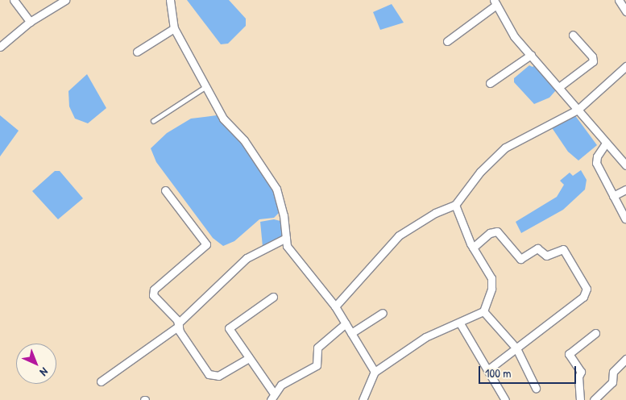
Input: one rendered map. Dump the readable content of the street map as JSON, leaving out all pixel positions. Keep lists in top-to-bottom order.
{
  "scale_bar": "100 m",
  "north": "bottom right"
}
